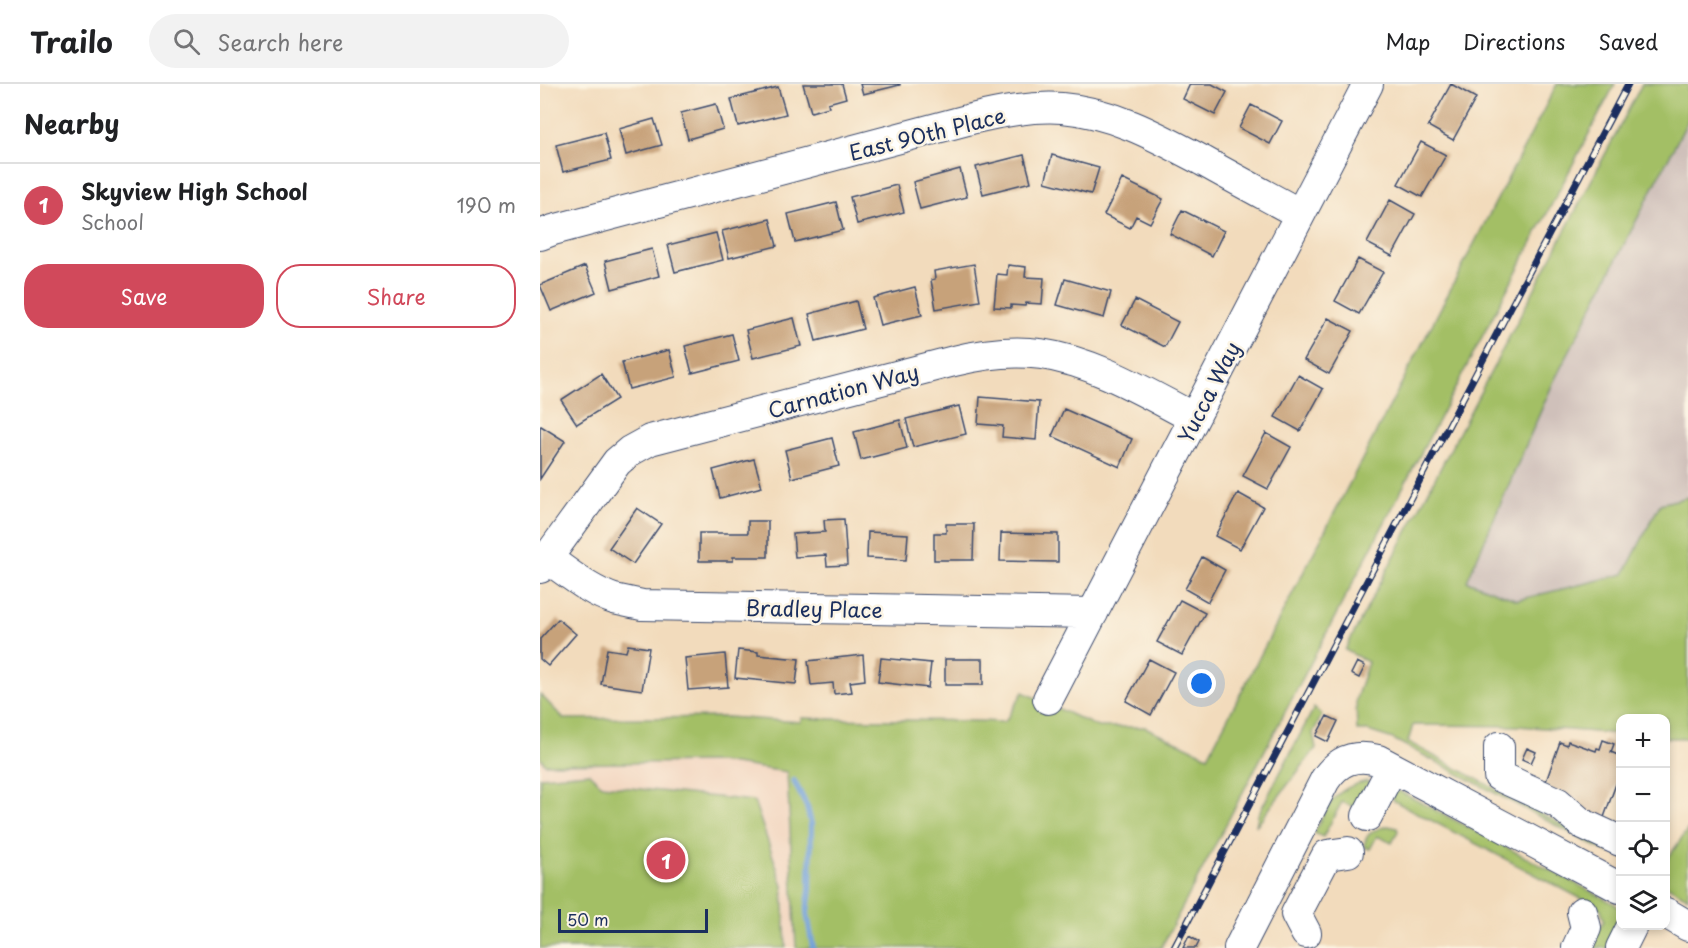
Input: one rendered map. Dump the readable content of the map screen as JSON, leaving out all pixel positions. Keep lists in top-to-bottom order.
{
  "streets": {
    "street": [
      "East 90th Place",
      "Carnation Way",
      "Yucca Way",
      "Bradley Place"
    ]
  },
  "crossings": [
    ["East 90th Place", "Yucca Way"],
    ["Carnation Way", "Yucca Way"],
    ["Carnation Way", "Bradley Place"],
    ["Yucca Way", "Bradley Place"]
  ],
  "scale_bar": "50 m",
  "page": {
    "header": "Trailo",
    "search": "Search here",
    "nav": ["Map", "Directions", "Saved"],
    "heading": "Nearby",
    "list": [
      {
        "mark": "1",
        "name": "Skyview High School",
        "note": "School",
        "value": "190 m"
      }
    ],
    "buttons": ["Save", "Share"],
    "map_buttons": ["+", "−"],
    "pins": "1",
    "scale": "50 m"
  }
}
